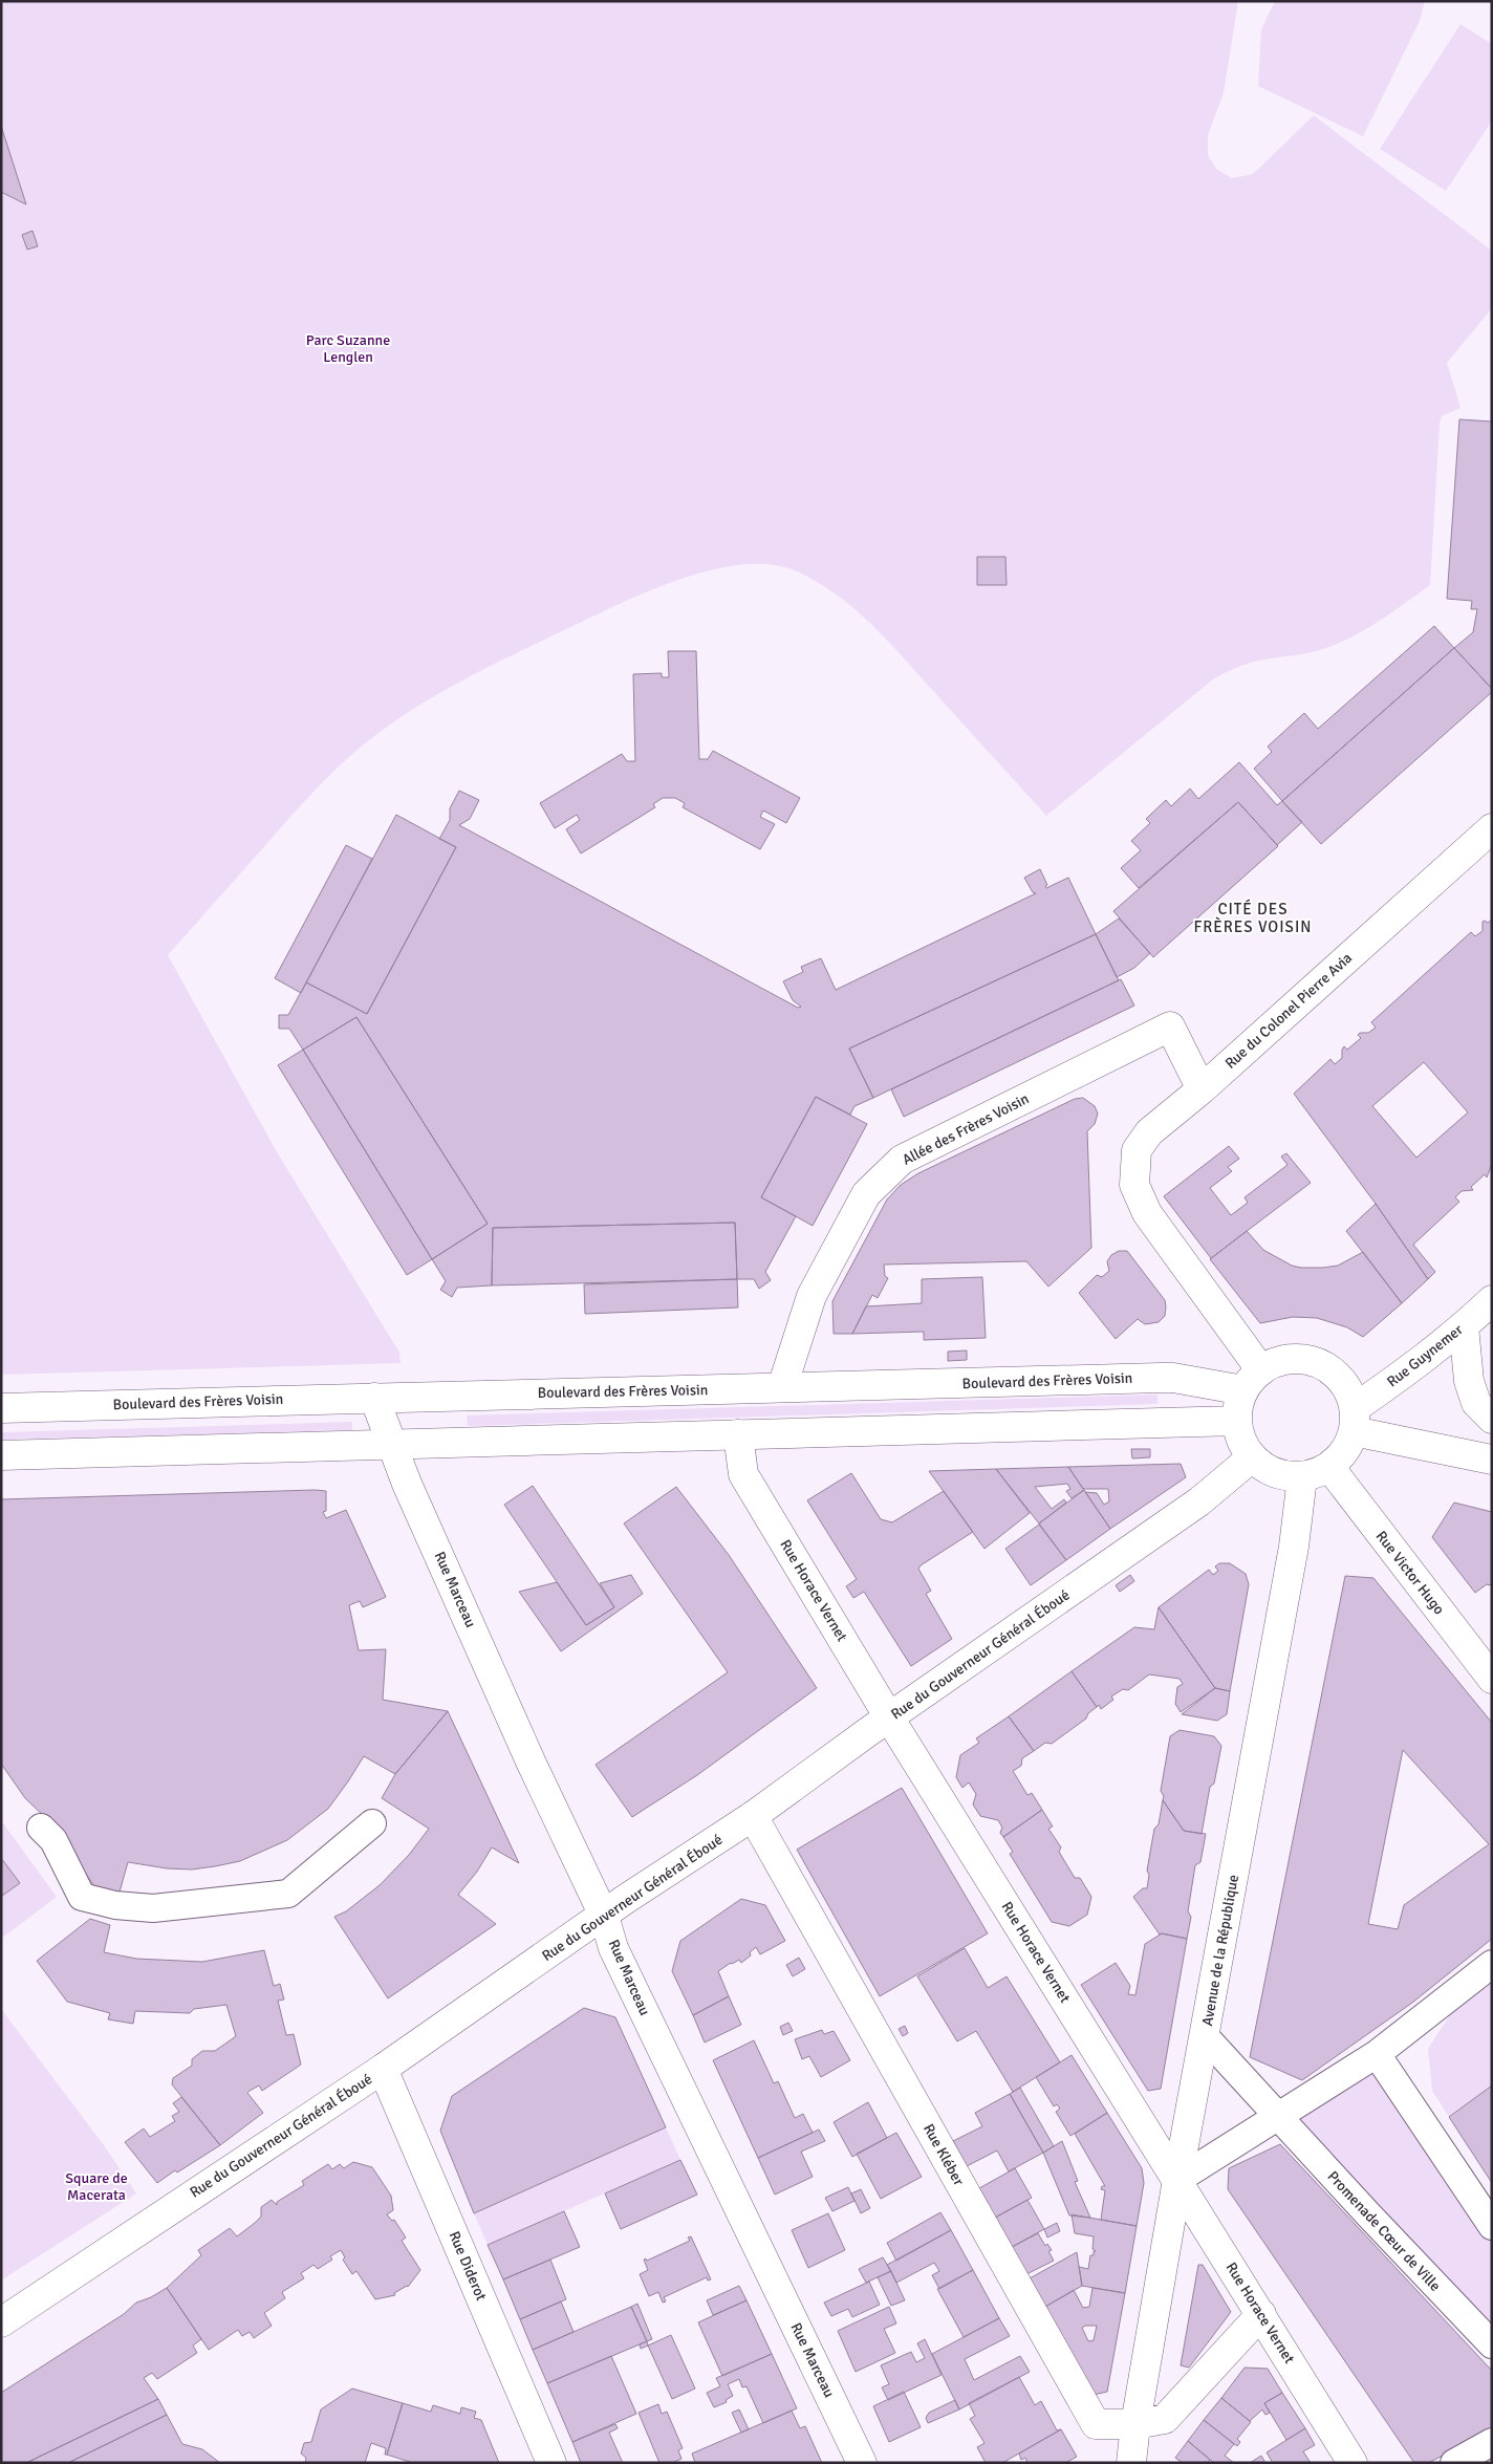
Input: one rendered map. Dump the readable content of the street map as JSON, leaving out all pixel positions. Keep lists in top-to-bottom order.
{
  "streets": {
    "street": [
      "Rue du Colonel Pierre Avia",
      "Allée des Frères Voisin",
      "Rue Guynemer",
      "Boulevard des Frères Voisin",
      "Rue Victor Hugo",
      "Rue Marceau",
      "Rue Horace Vernet",
      "Rue du Gouverneur Général Éboué",
      "Avenue de la République",
      "Rue Kléber",
      "Promenade Cœur de Ville",
      "Rue Diderot"
    ]
  },
  "crossings": [
    ["Rue du Colonel Pierre Avia", "Allée des Frères Voisin"],
    ["Rue du Colonel Pierre Avia", "Rue Guynemer"],
    ["Rue du Colonel Pierre Avia", "Boulevard des Frères Voisin"],
    ["Rue du Colonel Pierre Avia", "Rue Victor Hugo"],
    ["Rue du Colonel Pierre Avia", "Rue du Gouverneur Général Éboué"],
    ["Rue du Colonel Pierre Avia", "Avenue de la République"],
    ["Allée des Frères Voisin", "Boulevard des Frères Voisin"],
    ["Rue Guynemer", "Boulevard des Frères Voisin"],
    ["Rue Guynemer", "Rue Victor Hugo"],
    ["Rue Guynemer", "Rue du Gouverneur Général Éboué"],
    ["Rue Guynemer", "Avenue de la République"],
    ["Boulevard des Frères Voisin", "Rue Victor Hugo"],
    ["Boulevard des Frères Voisin", "Rue Marceau"],
    ["Boulevard des Frères Voisin", "Rue du Gouverneur Général Éboué"],
    ["Boulevard des Frères Voisin", "Avenue de la République"],
    ["Rue Victor Hugo", "Rue du Gouverneur Général Éboué"],
    ["Rue Victor Hugo", "Avenue de la République"],
    ["Rue Marceau", "Rue du Gouverneur Général Éboué"],
    ["Rue Horace Vernet", "Rue du Gouverneur Général Éboué"],
    ["Rue Horace Vernet", "Avenue de la République"],
    ["Rue du Gouverneur Général Éboué", "Avenue de la République"],
    ["Rue du Gouverneur Général Éboué", "Rue Kléber"],
    ["Rue du Gouverneur Général Éboué", "Rue Diderot"],
    ["Avenue de la République", "Rue Kléber"],
    ["Avenue de la République", "Promenade Cœur de Ville"]
  ],
  "districts": ["CITÉ DES FRÈRES VOISIN"],
  "parks": ["Parc Suzanne Lenglen", "Square de Macerata"]
}
